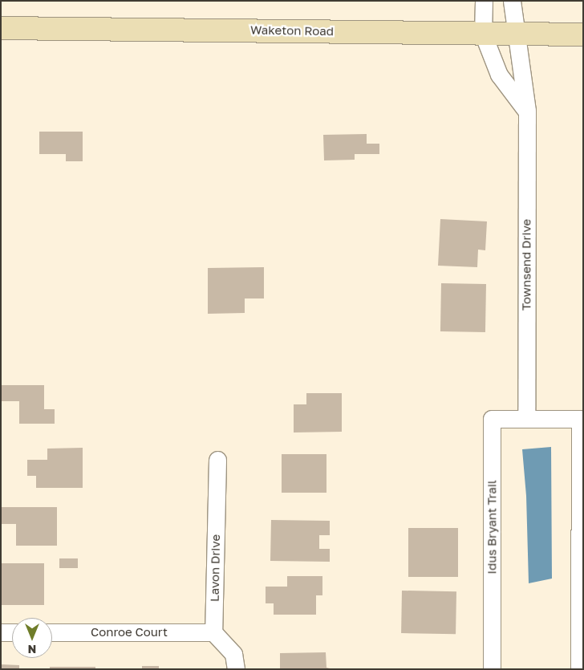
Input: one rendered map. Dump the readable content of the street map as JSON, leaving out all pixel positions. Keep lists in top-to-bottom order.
{
  "streets": {
    "street": [
      "Waketon Road",
      "Townsend Drive",
      "Idus Bryant Trail",
      "Lavon Drive",
      "Conroe Court"
    ]
  },
  "crossings": [
    ["Waketon Road", "Townsend Drive"],
    ["Townsend Drive", "Idus Bryant Trail"],
    ["Lavon Drive", "Conroe Court"]
  ],
  "north": "bottom"
}
